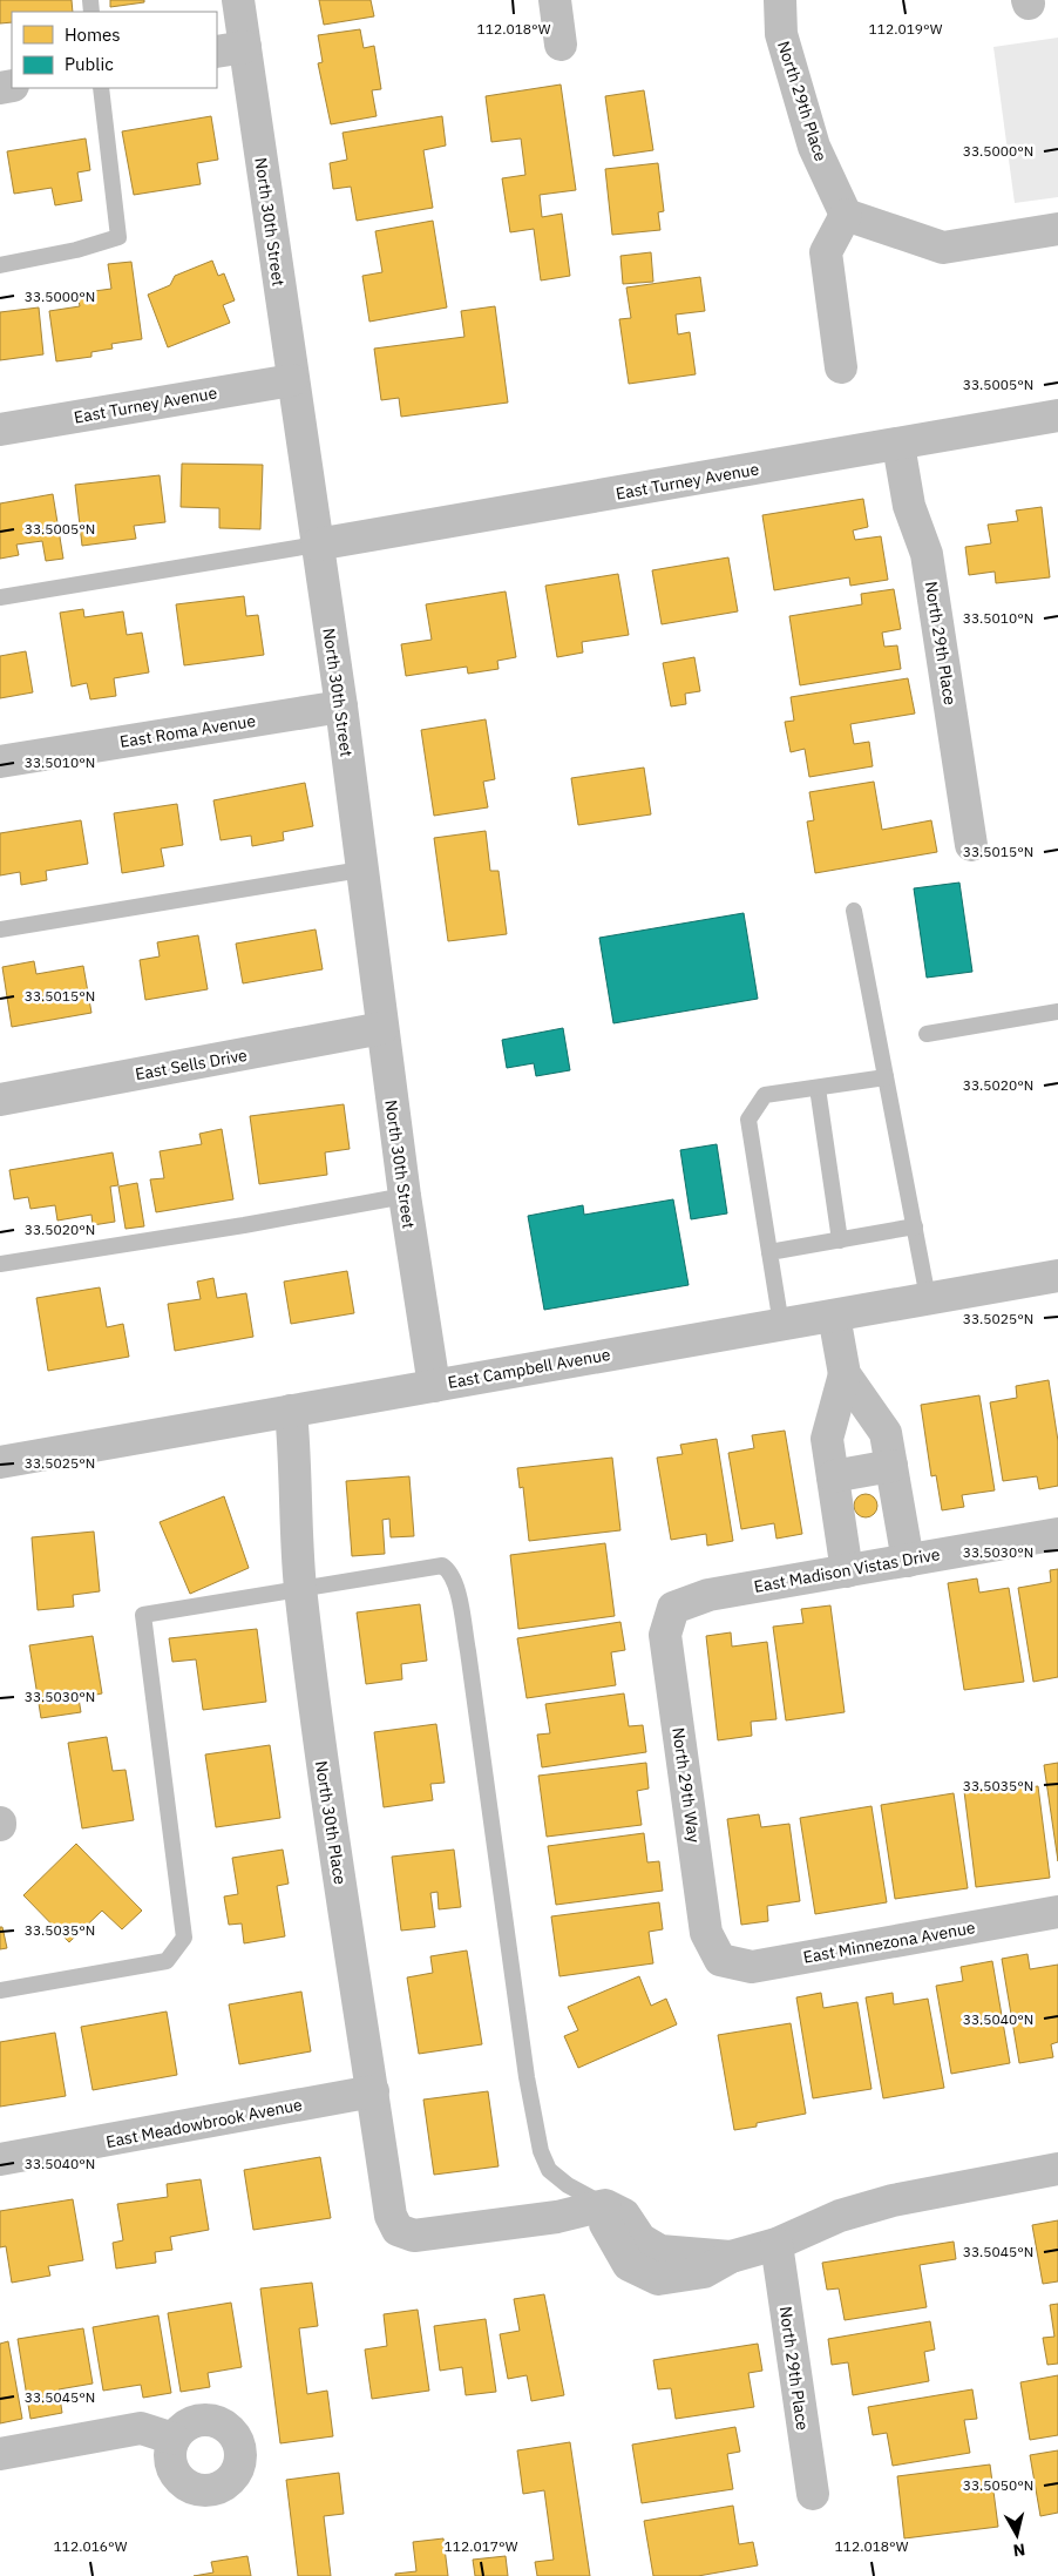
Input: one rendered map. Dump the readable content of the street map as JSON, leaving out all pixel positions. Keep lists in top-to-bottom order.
{
  "streets": {
    "street": [
      "North 29th Place",
      "North 30th Street",
      "East Turney Avenue",
      "East Roma Avenue",
      "East Sells Drive",
      "East Campbell Avenue",
      "East Madison Vistas Drive",
      "North 29th Way",
      "North 30th Place",
      "East Minnezona Avenue",
      "East Meadowbrook Avenue"
    ]
  },
  "crossings": [
    ["North 29th Place", "East Turney Avenue"],
    ["North 30th Street", "East Turney Avenue"],
    ["North 30th Street", "East Roma Avenue"],
    ["North 30th Street", "East Sells Drive"],
    ["North 30th Street", "East Campbell Avenue"],
    ["East Campbell Avenue", "North 30th Place"],
    ["East Madison Vistas Drive", "North 29th Way"],
    ["North 29th Way", "East Minnezona Avenue"],
    ["North 30th Place", "East Meadowbrook Avenue"]
  ],
  "legend": ["Homes", "Public"],
  "north": "bottom",
  "coordinates": [
    "112.018°W",
    "112.019°W",
    "33.5000°N",
    "33.5005°N",
    "33.5010°N",
    "33.5015°N",
    "33.5020°N",
    "33.5025°N",
    "33.5030°N",
    "33.5035°N",
    "33.5040°N",
    "33.5045°N",
    "33.5050°N",
    "112.016°W",
    "112.017°W"
  ]
}
